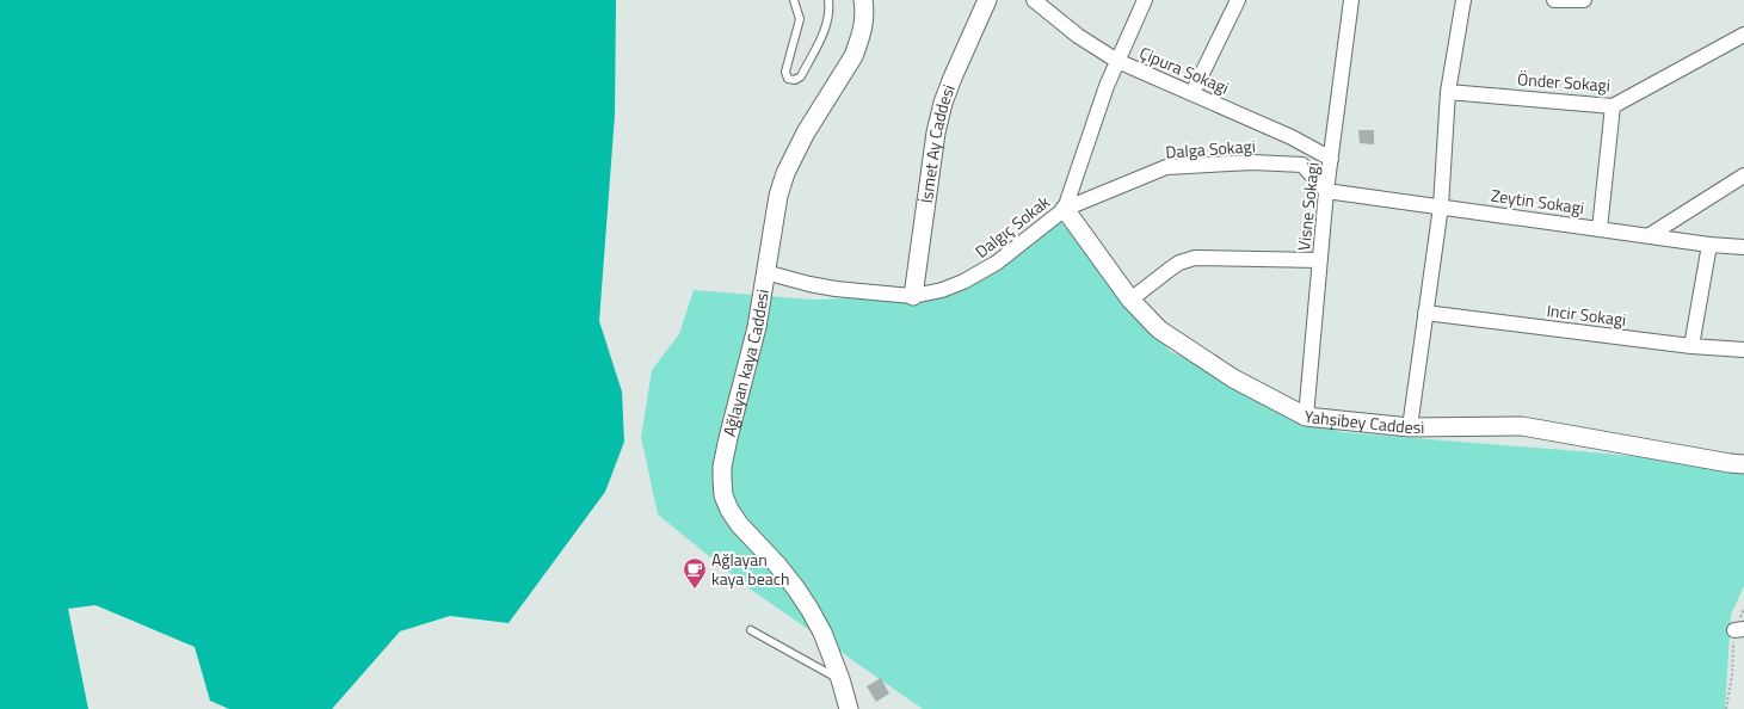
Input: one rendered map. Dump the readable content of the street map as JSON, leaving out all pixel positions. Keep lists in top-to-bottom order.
{
  "streets": {
    "street": [
      "Çipura Sokagi",
      "Önder Sokagi",
      "İsmet Ay Caddesi",
      "Dalga Sokagi",
      "Zeytin Sokagi",
      "Visne Sokagi",
      "Dalgıç Sokak",
      "Incir Sokagi",
      "Ağlayan kaya Caddesi",
      "Yahşibey Caddesi"
    ]
  },
  "crossings": [
    ["Çipura Sokagi", "Visne Sokagi"],
    ["Çipura Sokagi", "Dalgıç Sokak"],
    ["İsmet Ay Caddesi", "Dalgıç Sokak"],
    ["Dalga Sokagi", "Zeytin Sokagi"],
    ["Dalga Sokagi", "Visne Sokagi"],
    ["Dalga Sokagi", "Dalgıç Sokak"],
    ["Dalga Sokagi", "Yahşibey Caddesi"],
    ["Zeytin Sokagi", "Visne Sokagi"],
    ["Visne Sokagi", "Yahşibey Caddesi"],
    ["Dalgıç Sokak", "Ağlayan kaya Caddesi"],
    ["Dalgıç Sokak", "Yahşibey Caddesi"]
  ],
  "places": {
    "cafe": ["Ağlayan kaya beach"]
  }
}
